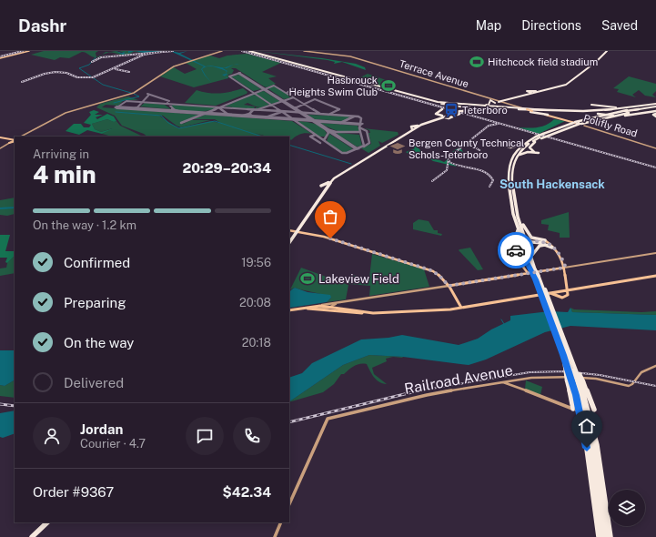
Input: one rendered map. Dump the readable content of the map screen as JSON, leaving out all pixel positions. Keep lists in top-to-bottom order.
{
  "streets": {
    "main road": ["Terrace Avenue", "Polifly Road", "Railroad Avenue"]
  },
  "districts": ["South Hackensack"],
  "places": {
    "sports": ["Hitchcock field stadium", "Hasbrouck Heights Swim Club", "Lakeview Field"],
    "station": ["Teterboro"],
    "school or university": ["Bergen County Technical Schols-Teterboro"]
  },
  "page": {
    "header": "Dashr",
    "nav": ["Map", "Directions", "Saved"],
    "heading": ["4 min", "Arriving in", "20:29–20:34"],
    "panel": [
      "Jordan",
      "Courier · 4.7",
      "Order #9367",
      "$42.34"
    ],
    "bar": "On the way · 1.2 km",
    "list": [
      ["Confirmed", "19:56"],
      ["Preparing", "20:08"],
      ["On the way", "20:18"],
      "Delivered"
    ]
  }
}
